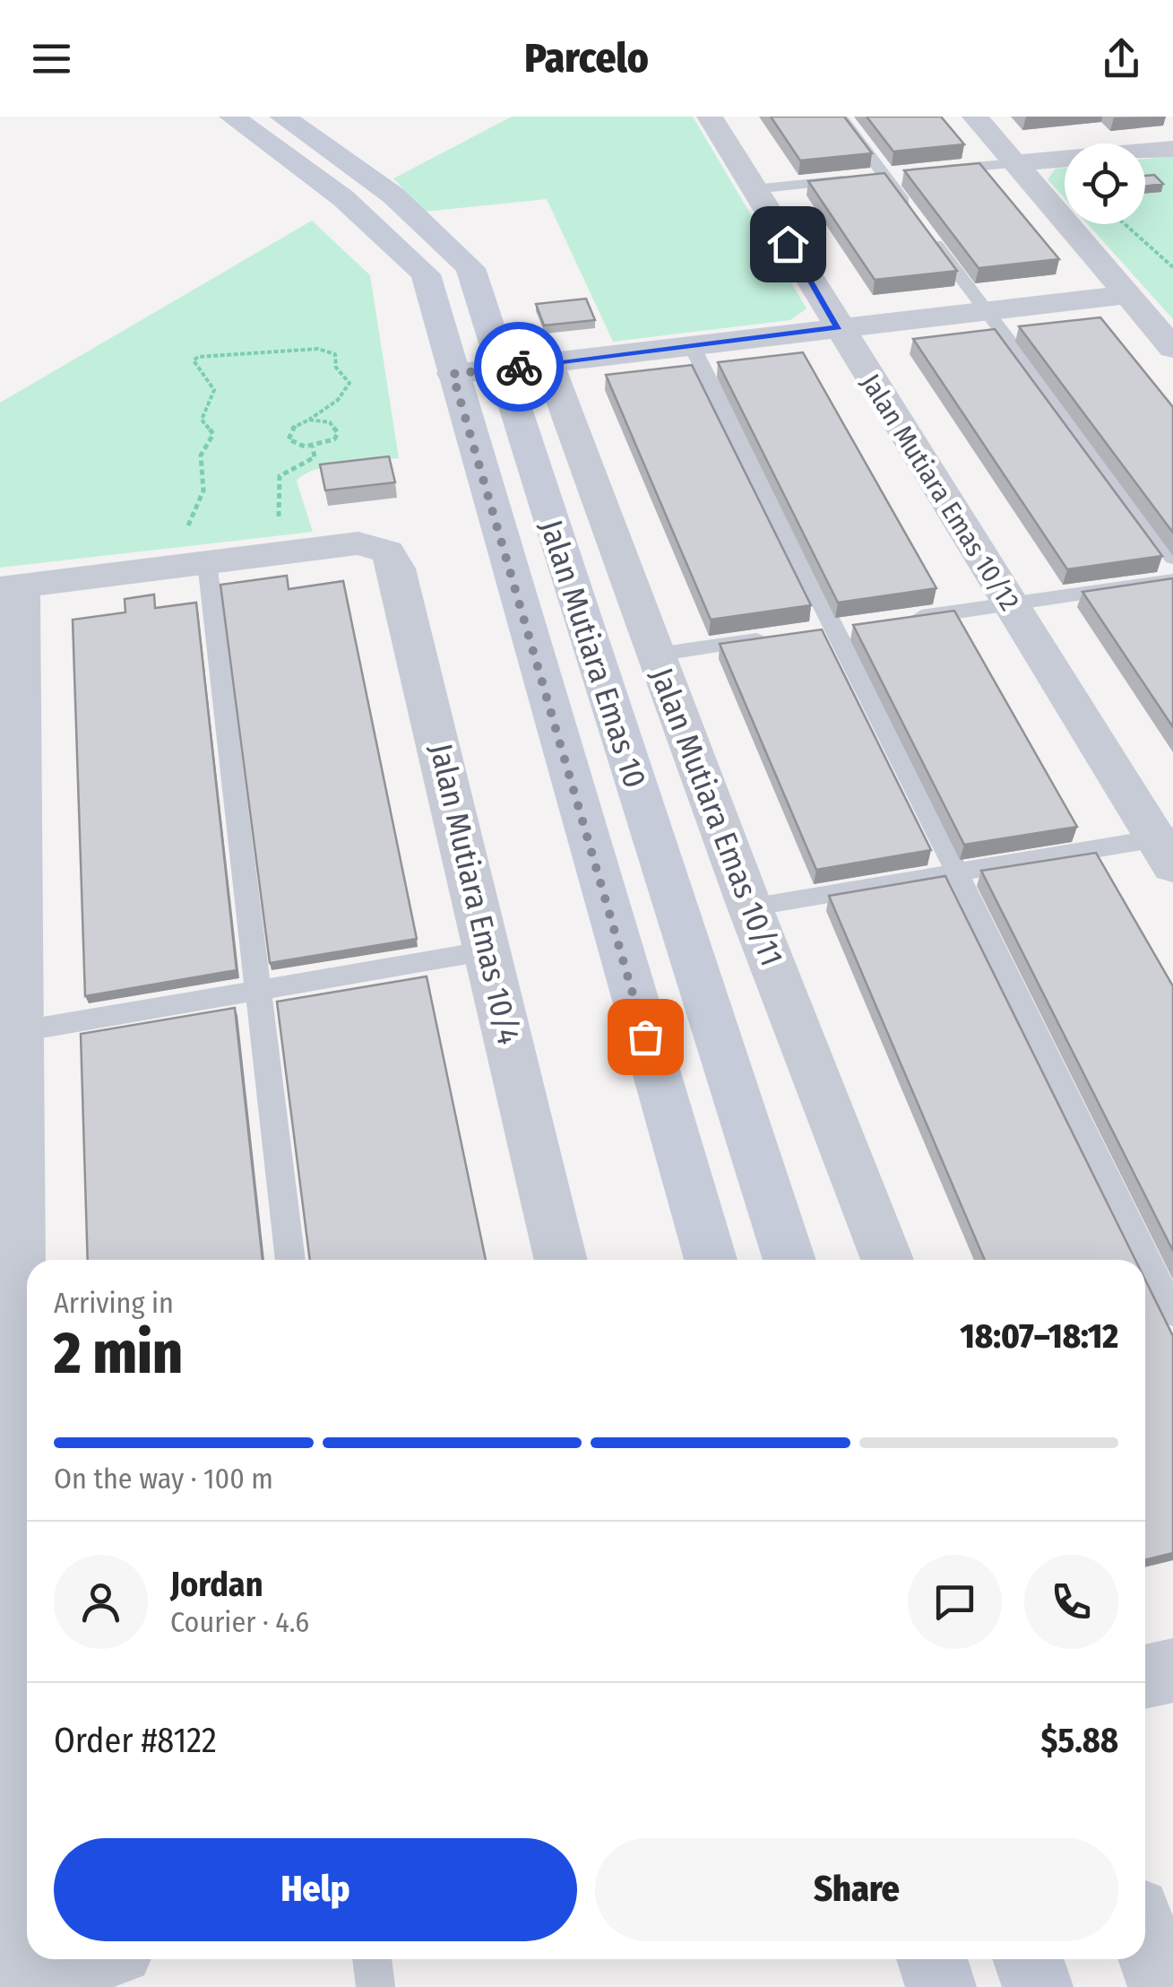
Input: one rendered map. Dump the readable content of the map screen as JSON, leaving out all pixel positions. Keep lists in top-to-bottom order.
{
  "streets": {
    "street": [
      "Jalan Mutiara Emas 10/12",
      "Jalan Mutiara Emas 10",
      "Jalan Mutiara Emas 10/11",
      "Jalan Mutiara Emas 10/4"
    ]
  },
  "page": {
    "header": "Parcelo",
    "heading": ["2 min", "Arriving in", "18:07–18:12"],
    "panel": [
      "Jordan",
      "Courier · 4.6",
      "Order #8122",
      "$5.88"
    ],
    "bar": "On the way · 100 m",
    "buttons": ["Help", "Share"]
  }
}
